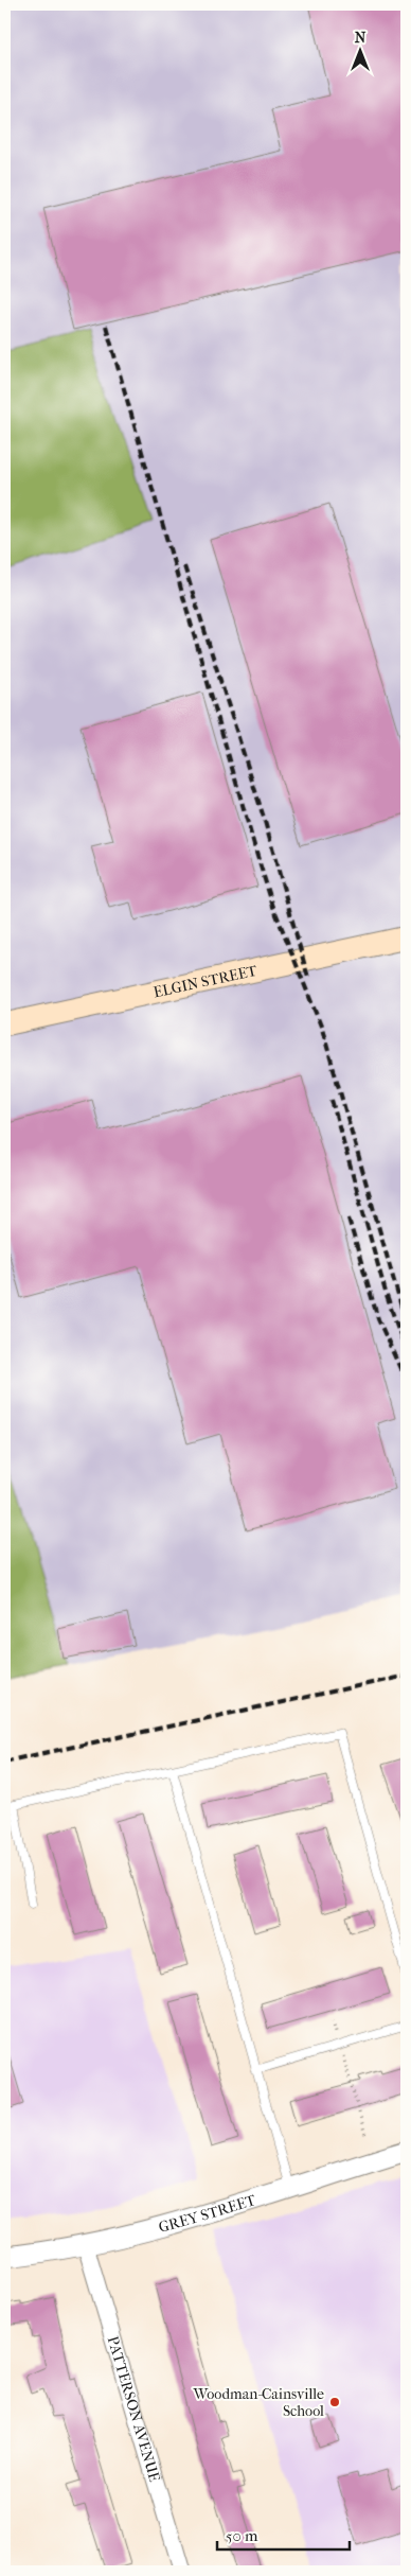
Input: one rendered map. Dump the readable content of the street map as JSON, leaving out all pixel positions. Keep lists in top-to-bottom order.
{
  "streets": {
    "main road": ["ELGIN STREET"],
    "street": ["GREY STREET", "PATTERSON AVENUE"]
  },
  "crossings": [
    ["GREY STREET", "PATTERSON AVENUE"]
  ],
  "places": ["Woodman-Cainsville School"],
  "scale_bar": "50 m",
  "north": "top"
}
